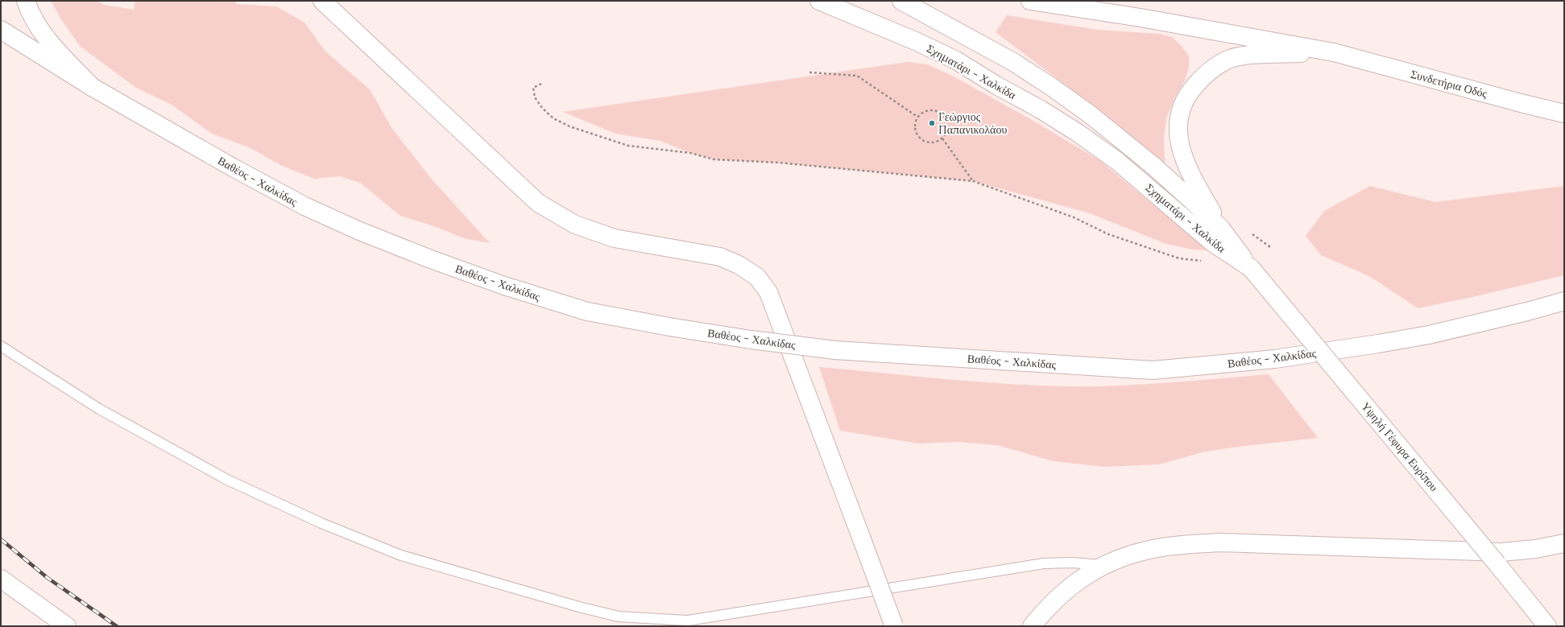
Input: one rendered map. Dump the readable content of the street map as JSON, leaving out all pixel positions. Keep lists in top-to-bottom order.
{
  "streets": {
    "main road": [
      "Σχηματάρι - Χαλκίδα",
      "Συνδετήρια Οδός",
      "Βαθέος - Χαλκίδας",
      "Υψηλή Γέφυρα Ευρίπου"
    ]
  },
  "crossings": [
    ["Σχηματάρι - Χαλκίδα", "Υψηλή Γέφυρα Ευρίπου"]
  ],
  "places": ["Γεώργιος Παπανικολάου"]
}
